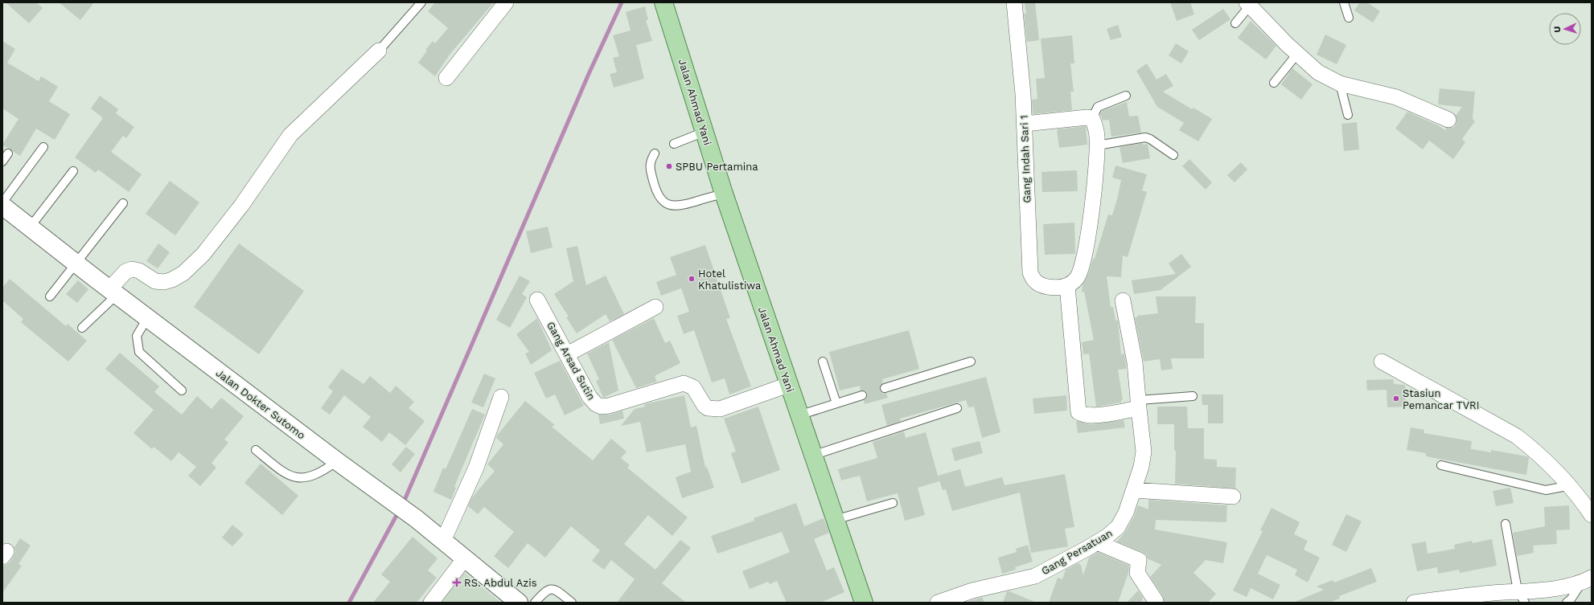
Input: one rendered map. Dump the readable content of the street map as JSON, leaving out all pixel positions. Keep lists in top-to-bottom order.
{
  "streets": {
    "main road": ["Jalan Ahmad Yani"],
    "street": [
      "Gang Indah Sari 1",
      "Gang Arsad Sutin",
      "Jalan Dokter Sutomo",
      "Gang Persatuan"
    ]
  },
  "crossings": [
    ["Jalan Ahmad Yani", "Gang Arsad Sutin"]
  ],
  "places": {
    "other": ["SPBU Pertamina", "Hotel Khatulistiwa", "Stasiun Pemancar TVRI"],
    "health": ["RS. Abdul Azis"]
  },
  "north": "left"
}
